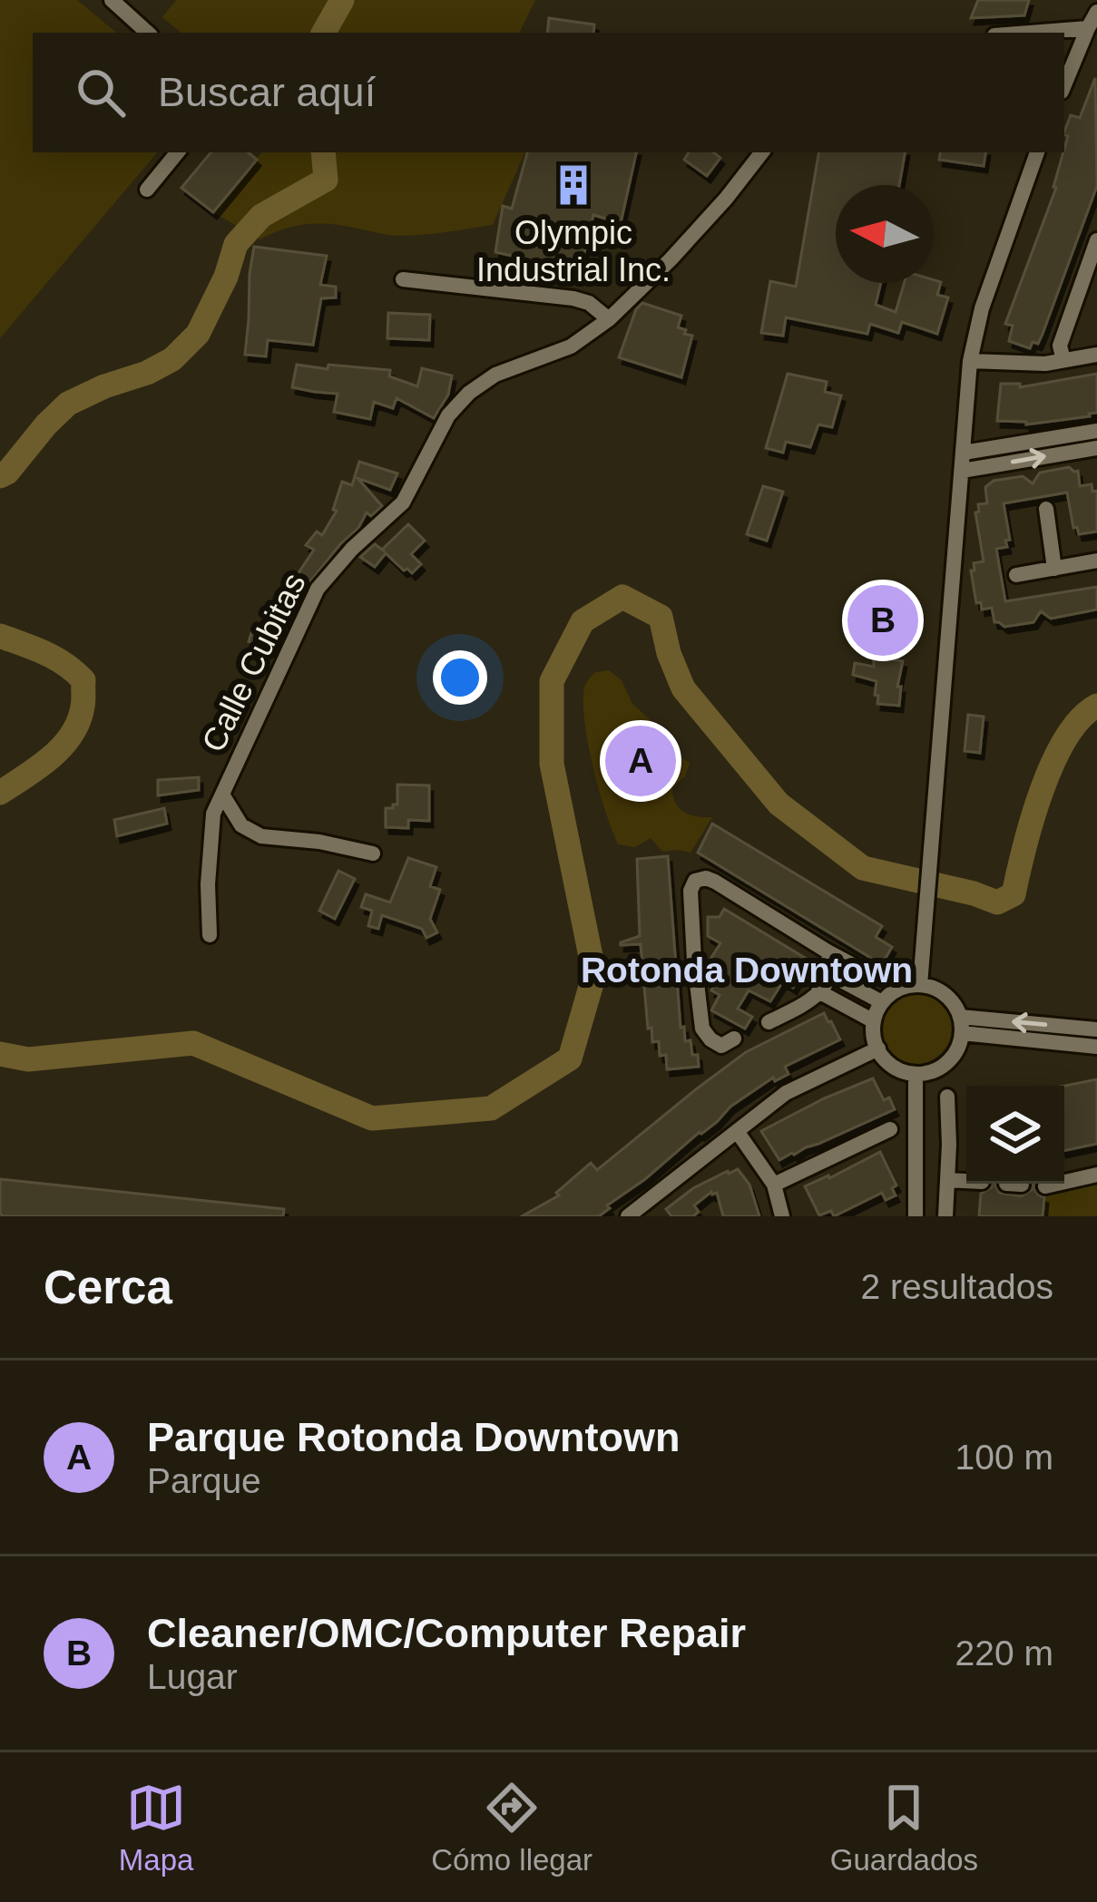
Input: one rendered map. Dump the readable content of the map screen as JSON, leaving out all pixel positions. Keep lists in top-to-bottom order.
{
  "streets": {
    "street": ["Calle Cubitas"]
  },
  "districts": ["Rotonda Downtown"],
  "places": {
    "building": ["Olympic Industrial Inc."]
  },
  "north": "left",
  "page": {
    "search": "Buscar aquí",
    "pins": ["B", "A"],
    "heading": ["Cerca", "2 resultados"],
    "list": [
      {
        "mark": "A",
        "name": "Parque Rotonda Downtown",
        "note": "Parque",
        "value": "100 m"
      },
      {
        "mark": "B",
        "name": "Cleaner/OMC/Computer Repair",
        "note": "Lugar",
        "value": "220 m"
      }
    ],
    "nav": ["Mapa", "Cómo llegar", "Guardados"]
  }
}
